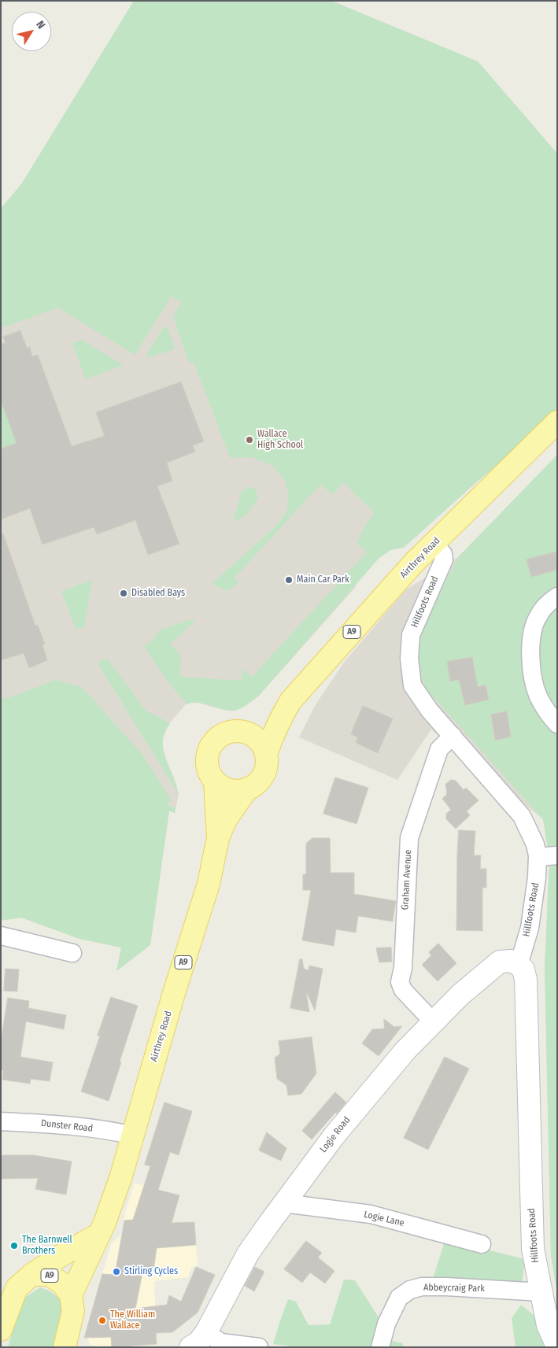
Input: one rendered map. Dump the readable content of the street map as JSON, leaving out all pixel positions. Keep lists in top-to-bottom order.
{
  "streets": {
    "main road": [
      "Airthrey Road",
      "Hillfoots Road",
      "A9",
      "Logie Road"
    ],
    "street": [
      "Graham Avenue",
      "Dunster Road",
      "Logie Lane",
      "Abbeycraig Park"
    ]
  },
  "crossings": [
    ["Airthrey Road", "Hillfoots Road"],
    ["Airthrey Road", "A9"],
    ["Airthrey Road", "Dunster Road"],
    ["Hillfoots Road", "Graham Avenue"],
    ["Hillfoots Road", "Logie Road"],
    ["Hillfoots Road", "Abbeycraig Park"],
    ["Graham Avenue", "Logie Road"],
    ["Logie Road", "Logie Lane"]
  ],
  "places": [
    "Wallace High School",
    "Main Car Park",
    "Disabled Bays",
    "The Barnwell Brothers",
    "Stirling Cycles",
    "The William Wallace"
  ],
  "north": "top right"
}
